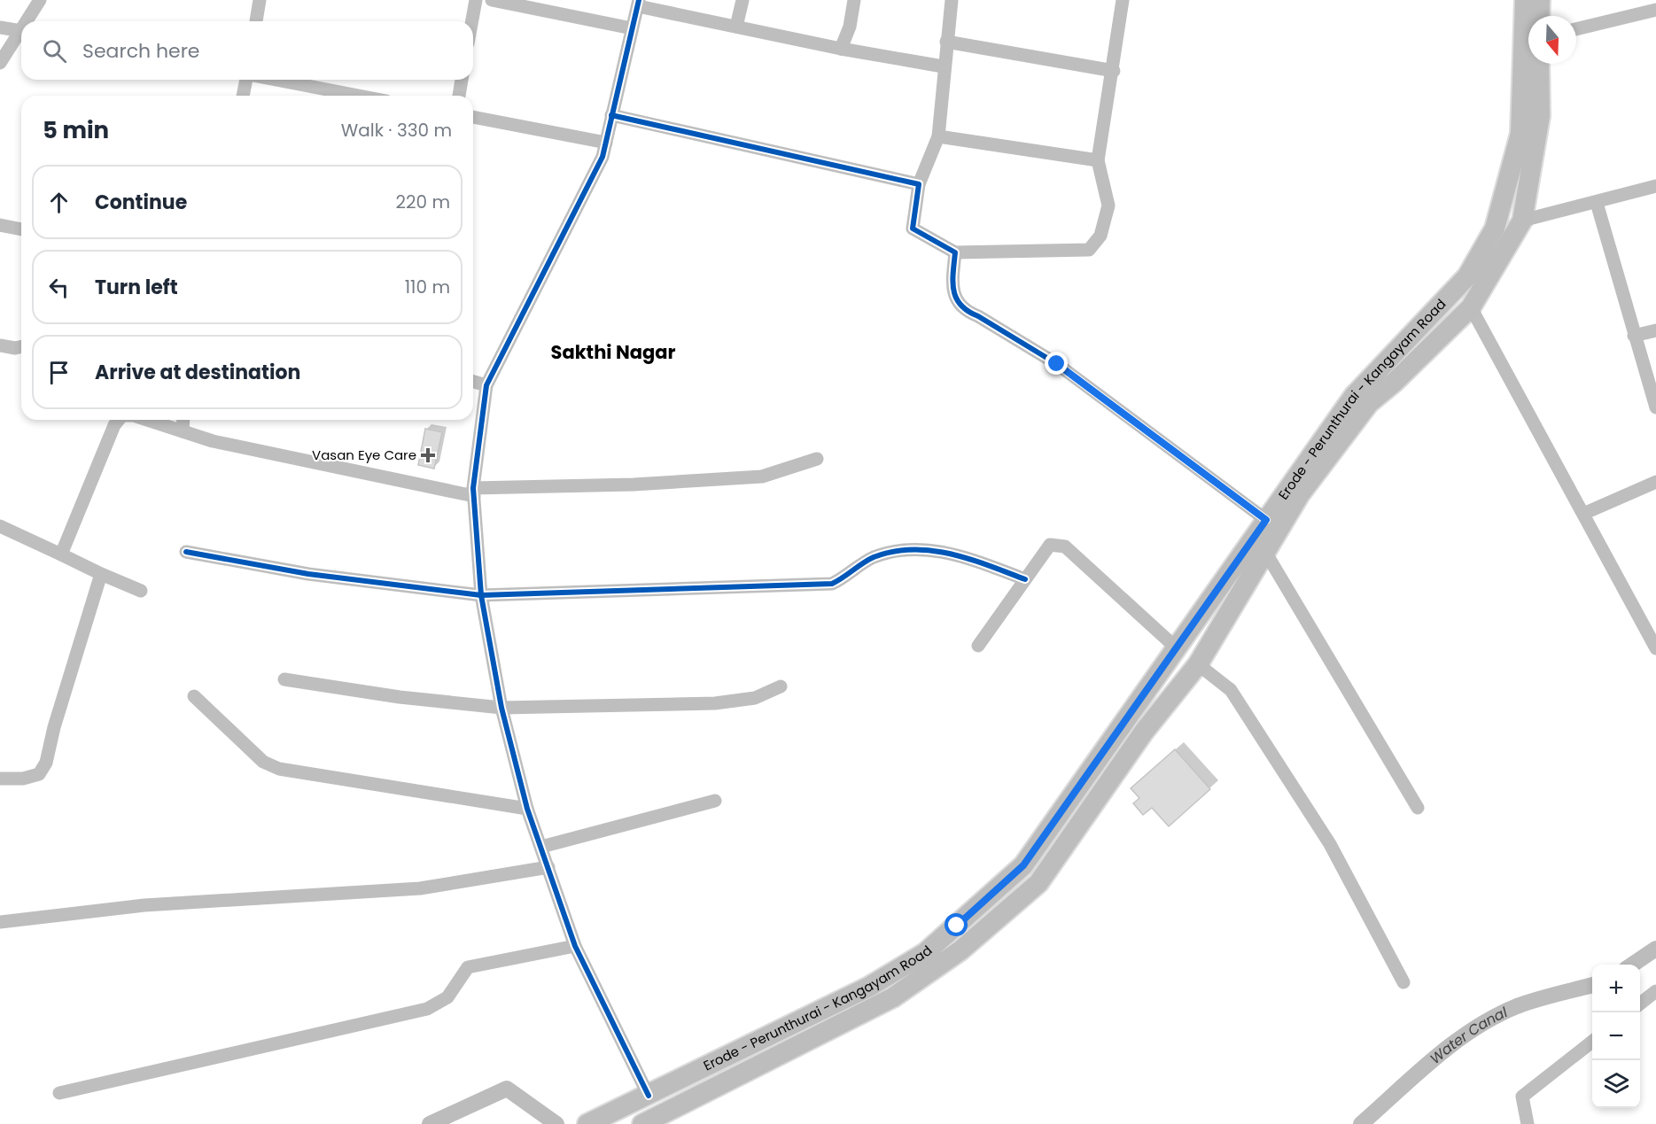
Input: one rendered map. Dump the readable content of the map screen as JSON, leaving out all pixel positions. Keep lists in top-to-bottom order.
{
  "streets": {
    "main road": ["Erode - Perunthurai - Kangayam Road"]
  },
  "districts": ["Sakthi Nagar"],
  "water": ["Water Canal"],
  "places": {
    "health": ["Vasan Eye Care"]
  },
  "north": "bottom",
  "page": {
    "search": "Search here",
    "heading": ["5 min", "Walk · 330 m"],
    "list": [
      ["Continue", "220 m"],
      ["Turn left", "110 m"],
      "Arrive at destination"
    ],
    "map_buttons": ["+", "−"]
  }
}
